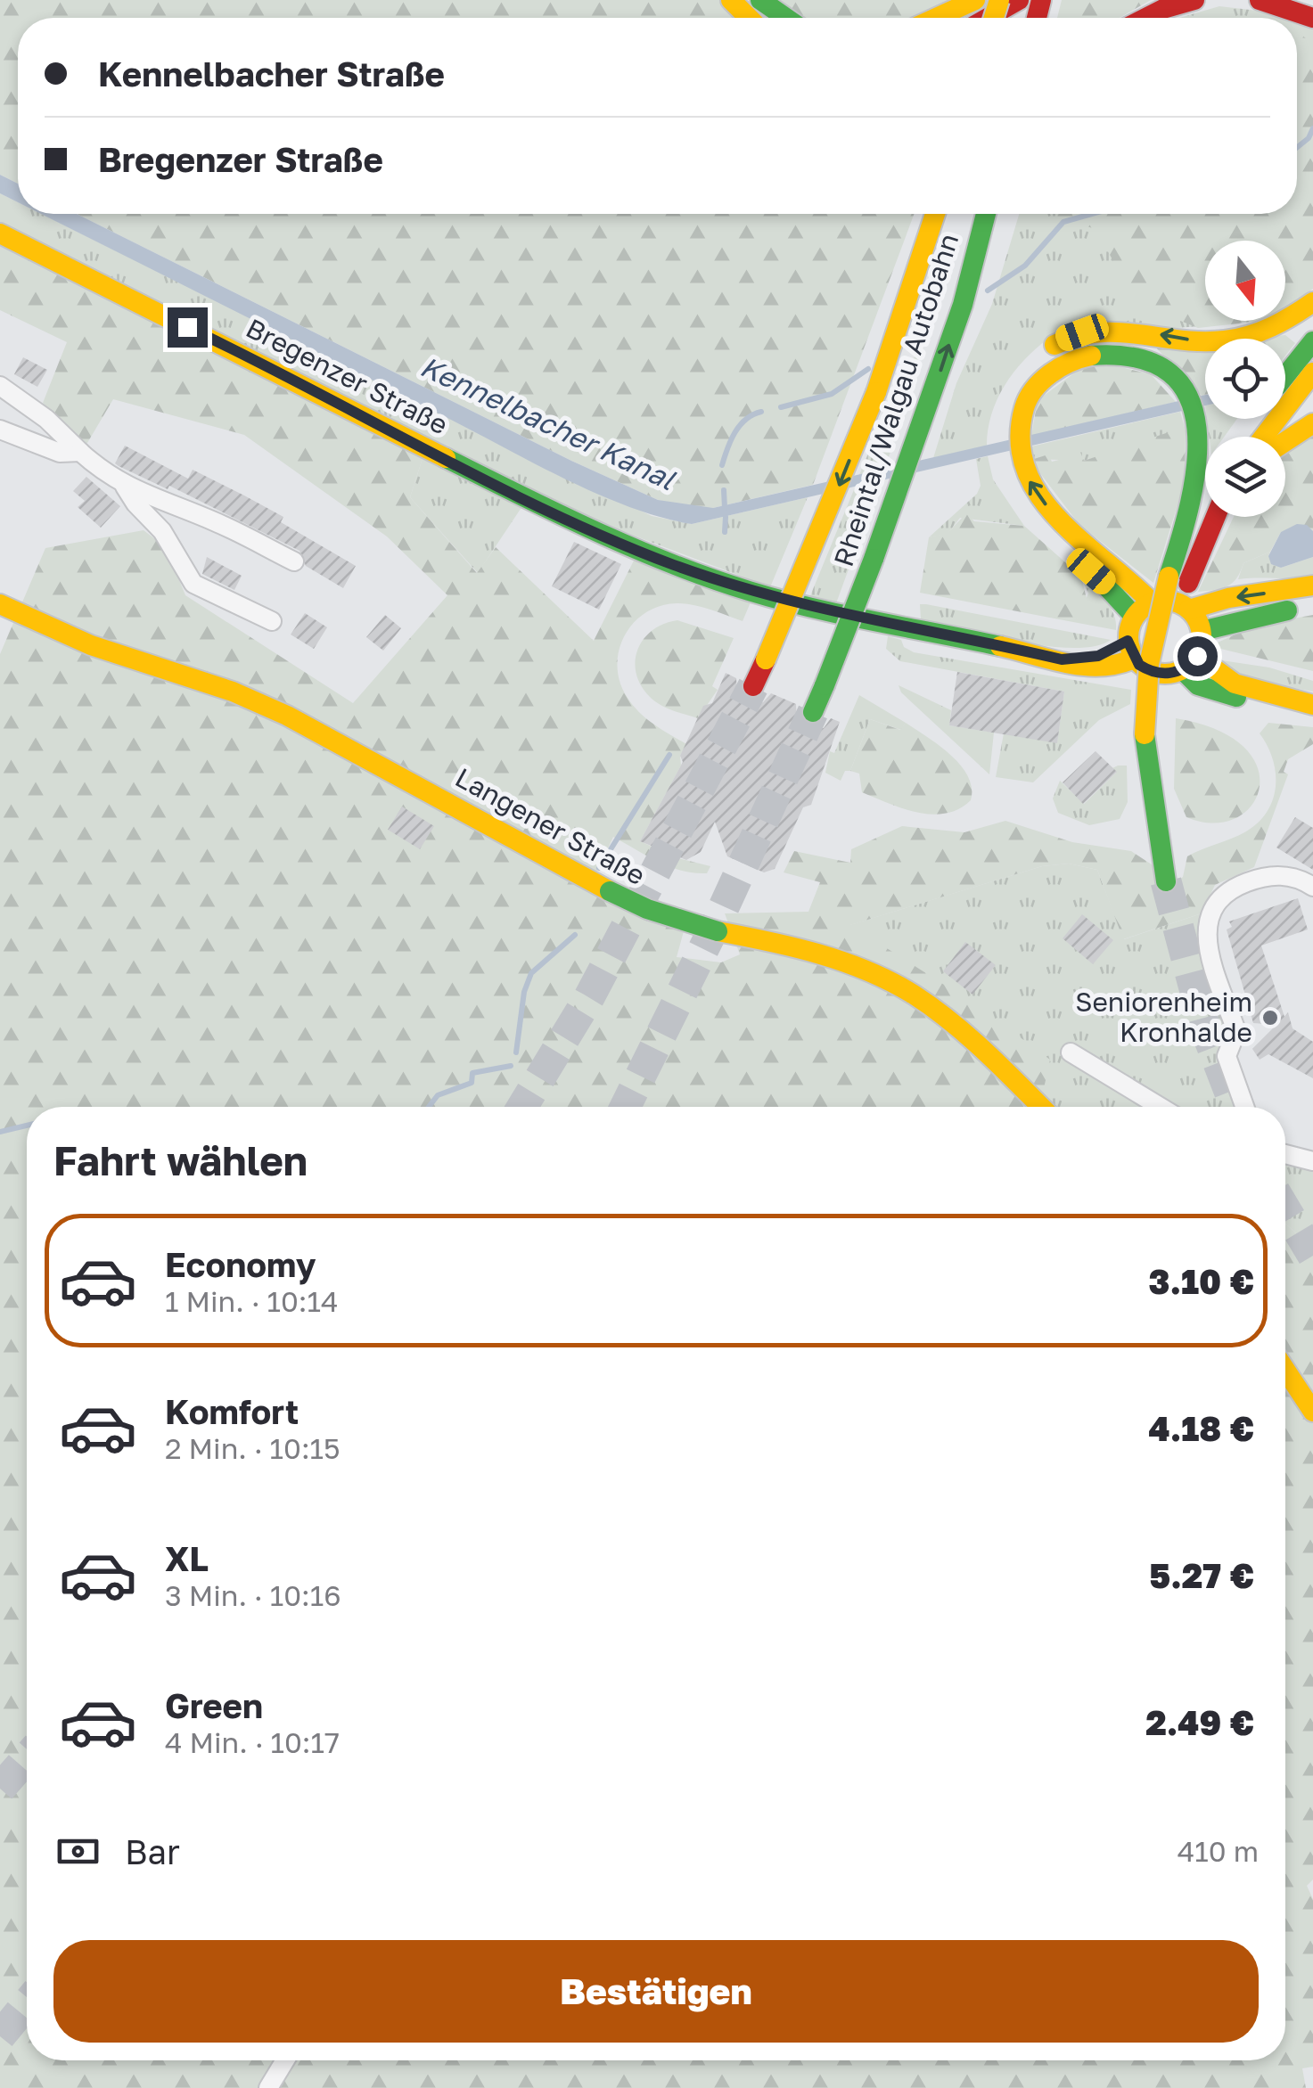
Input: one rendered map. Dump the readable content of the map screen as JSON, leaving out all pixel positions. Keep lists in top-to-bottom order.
{
  "streets": {
    "main road": ["Bregenzer Straße", "Rheintal/Walgau Autobahn", "Langener Straße"]
  },
  "water": ["Kennelbacher Kanal"],
  "places": ["Seniorenheim Kronhalde"],
  "north": "bottom",
  "page": {
    "banner": ["Kennelbacher Straße", "Bregenzer Straße"],
    "heading": "Fahrt wählen",
    "list": [
      {
        "name": "Economy",
        "note": "1 Min. · 10:14",
        "value": "3.10 €"
      },
      {
        "name": "Komfort",
        "note": "2 Min. · 10:15",
        "value": "4.18 €"
      },
      {
        "name": "XL",
        "note": "3 Min. · 10:16",
        "value": "5.27 €"
      },
      {
        "name": "Green",
        "note": "4 Min. · 10:17",
        "value": "2.49 €"
      }
    ],
    "pay": ["Bar", "410 m"],
    "buttons": "Bestätigen"
  }
}
